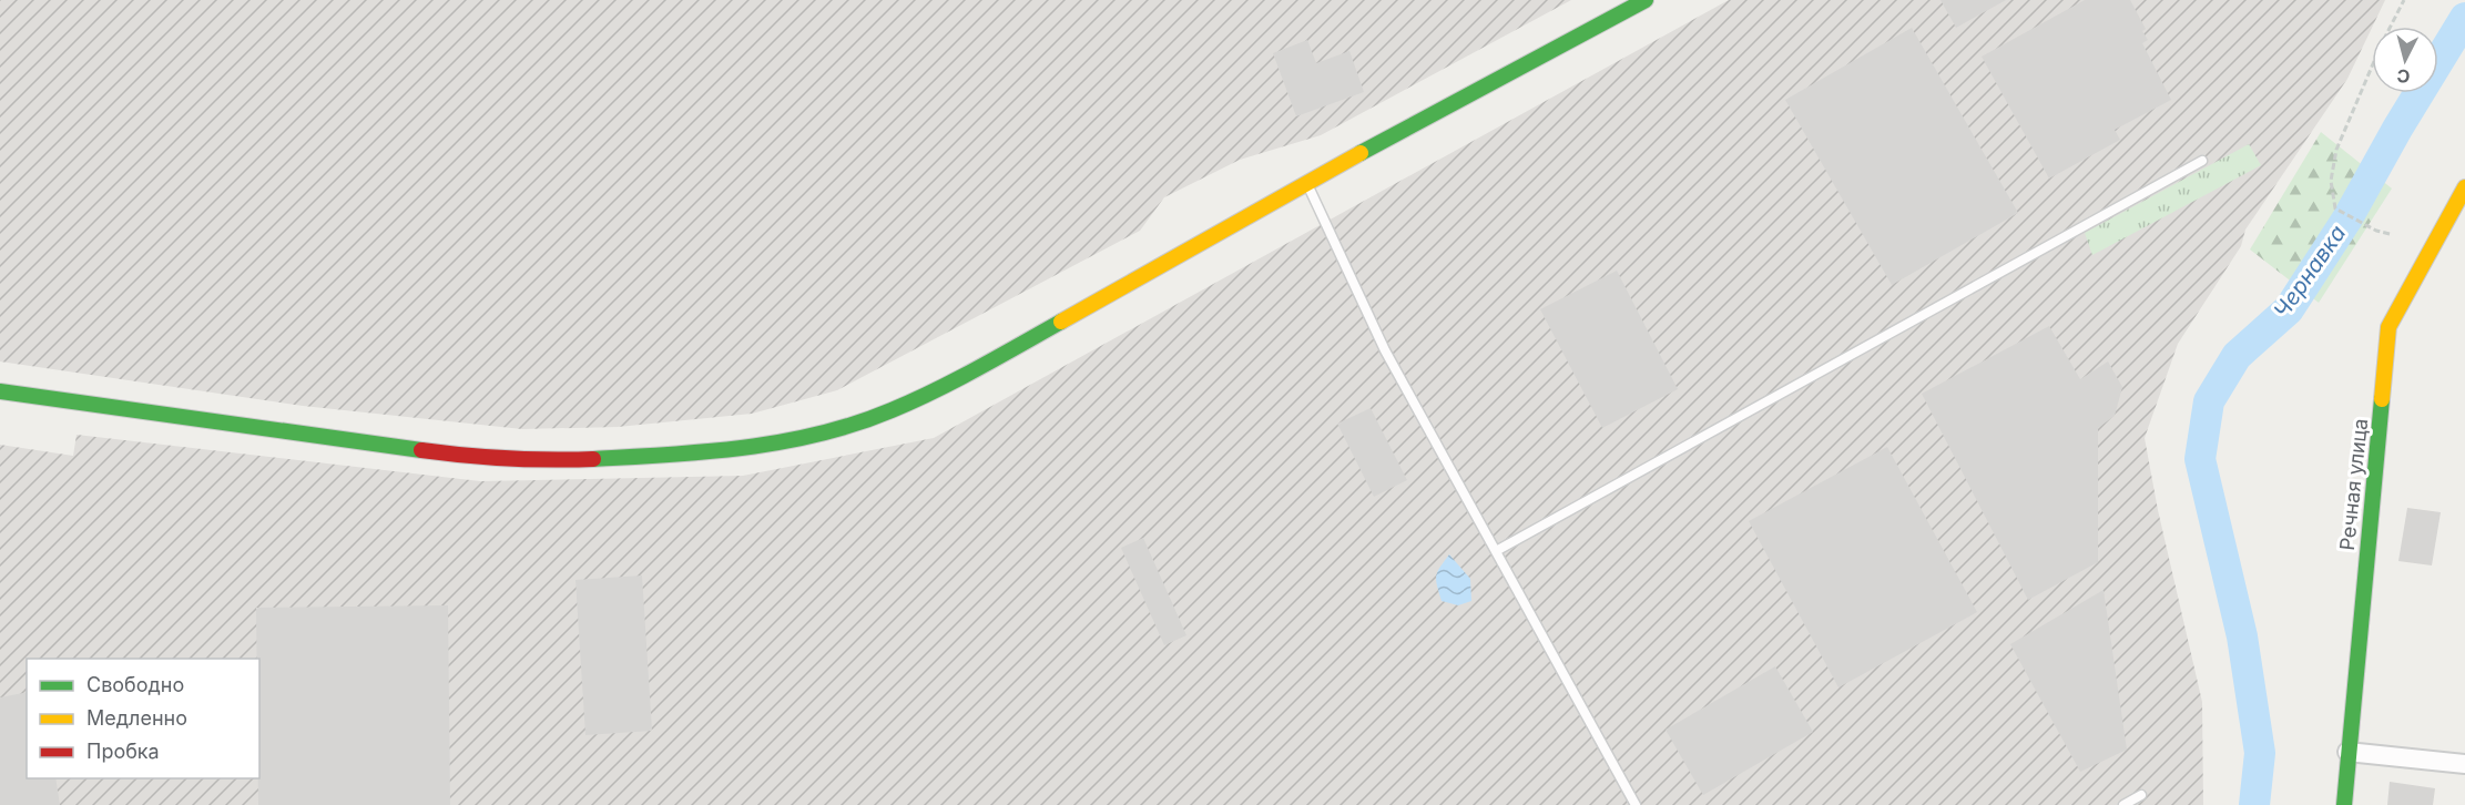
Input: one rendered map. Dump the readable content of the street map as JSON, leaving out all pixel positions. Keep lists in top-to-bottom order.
{
  "streets": {
    "main road": ["Речная улица"]
  },
  "water": ["Чернавка"],
  "legend": ["Свободно", "Медленно", "Пробка"],
  "north": "bottom"
}
